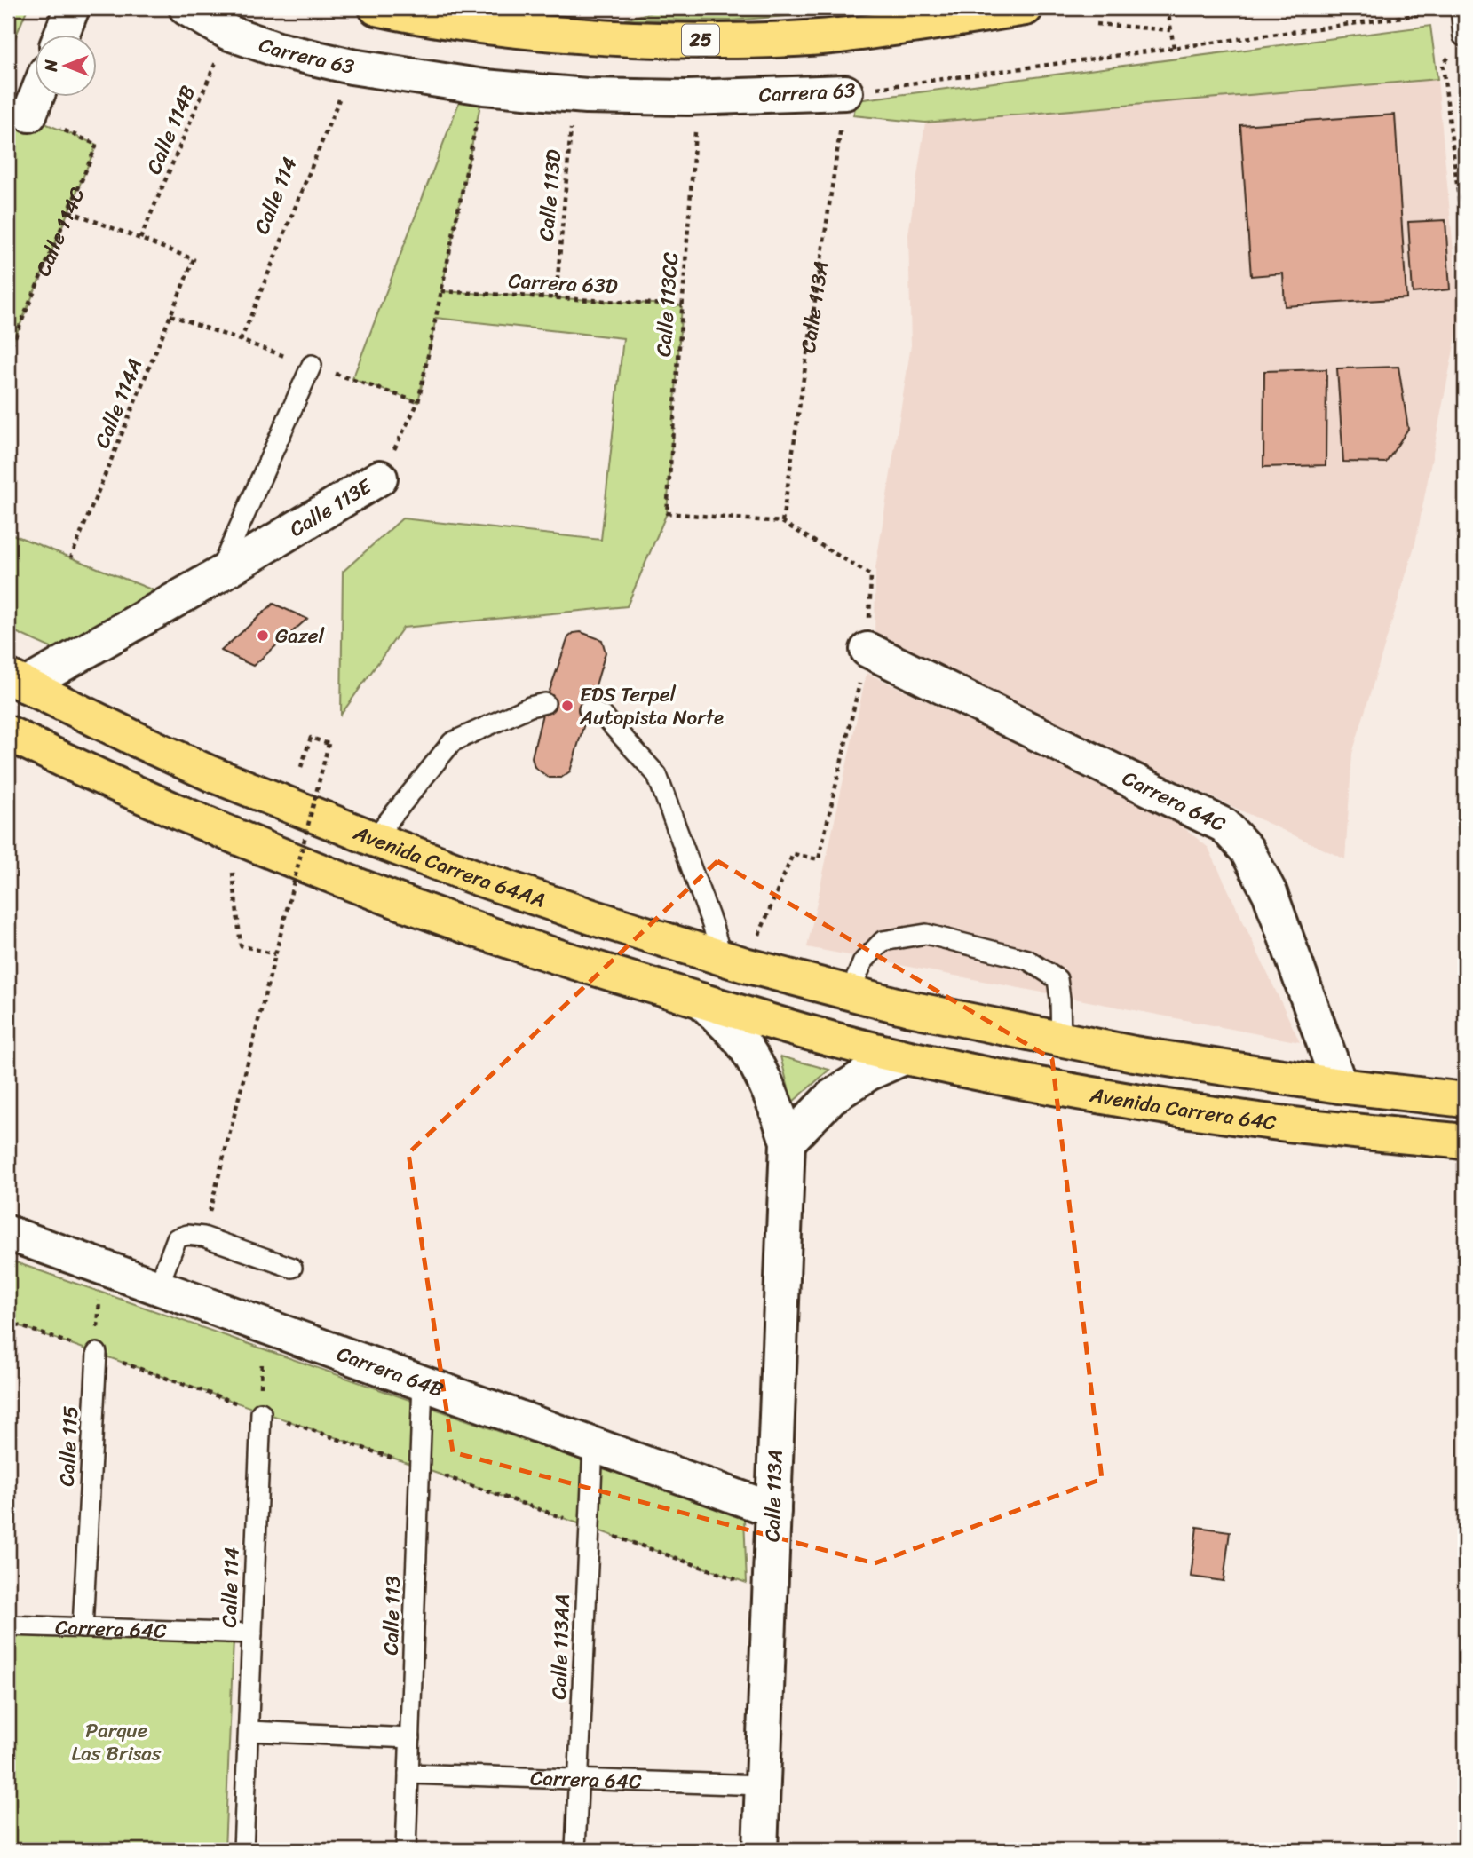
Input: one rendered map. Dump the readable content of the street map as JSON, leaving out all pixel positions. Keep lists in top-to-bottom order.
{
  "streets": {
    "main road": ["25", "Avenida Carrera 64AA", "Avenida Carrera 64C"],
    "street": [
      "Carrera 63",
      "Calle 113A",
      "Calle 113E",
      "Carrera 64C",
      "Carrera 64B"
    ],
    "lane": [
      "Calle 114",
      "Calle 115",
      "Calle 113",
      "Calle 113AA"
    ],
    "path": [
      "Calle 114B",
      "Calle 113D",
      "Calle 114C",
      "Carrera 63D",
      "Calle 113CC",
      "Calle 114A"
    ]
  },
  "crossings": [
    ["Carrera 63", "Calle 114B"],
    ["Carrera 63", "Calle 114"],
    ["Carrera 63", "Calle 113D"],
    ["Carrera 63", "Calle 113CC"],
    ["Carrera 63", "Calle 113A"],
    ["Carrera 63", "Calle 113E"],
    ["Calle 114B", "Calle 114A"],
    ["Calle 114", "Carrera 64C"],
    ["Calle 113D", "Carrera 63D"],
    ["Carrera 63D", "Calle 113CC"],
    ["Carrera 63D", "Calle 113E"],
    ["Calle 113CC", "Calle 113A"],
    ["Calle 113A", "Carrera 64C"],
    ["Calle 113A", "Carrera 64B"],
    ["Calle 113E", "Avenida Carrera 64AA"],
    ["Carrera 64C", "Calle 115"],
    ["Carrera 64C", "Calle 113"],
    ["Carrera 64C", "Calle 113AA"],
    ["Carrera 64B", "Calle 113"],
    ["Carrera 64B", "Calle 113AA"]
  ],
  "parks": ["Parque Las Brisas"],
  "places": ["Gazel", "EDS Terpel Autopista Norte"],
  "north": "left"
}
